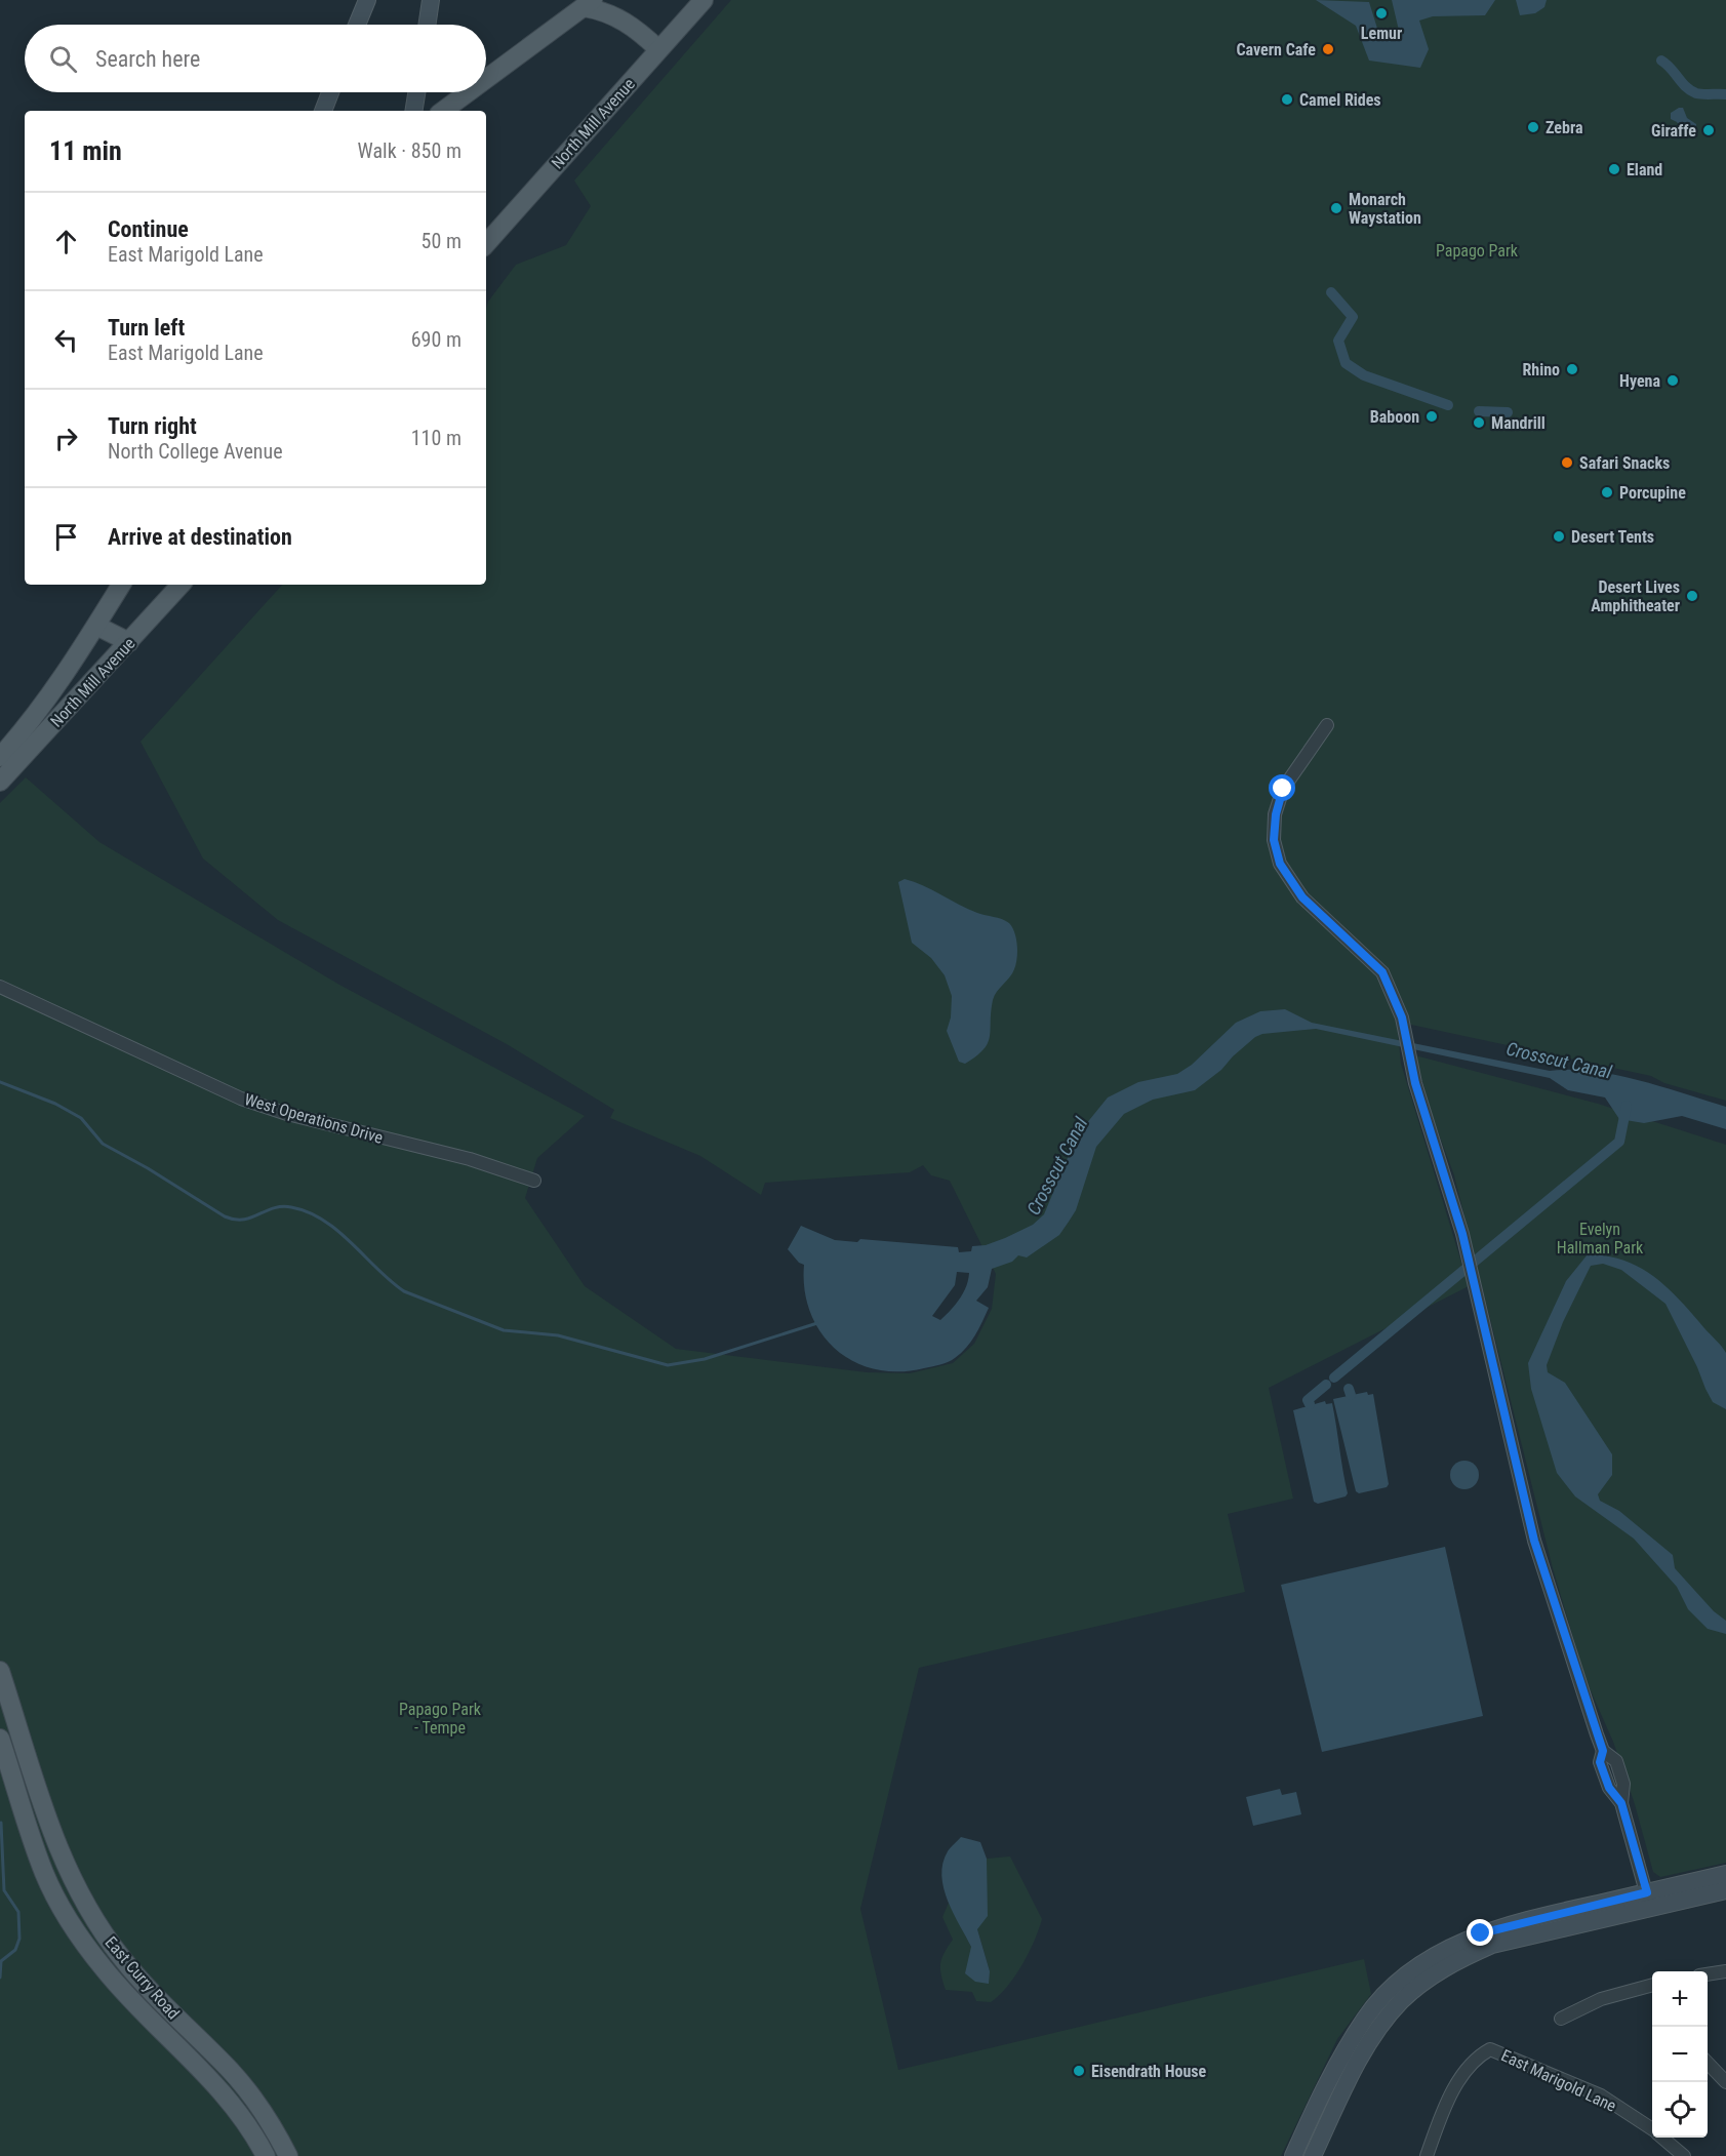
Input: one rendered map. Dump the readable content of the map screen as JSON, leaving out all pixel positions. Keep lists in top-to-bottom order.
{
  "streets": {
    "main road": ["North Mill Avenue", "East Curry Road"],
    "street": ["West Operations Drive", "East Marigold Lane"]
  },
  "water": ["Crosscut Canal"],
  "parks": ["Papago Park", "Evelyn Hallman Park", "Papago Park - Tempe"],
  "places": [
    "Lemur",
    "Cavern Cafe",
    "Camel Rides",
    "Zebra",
    "Giraffe",
    "Eland",
    "Monarch Waystation",
    "Rhino",
    "Hyena",
    "Baboon",
    "Mandrill",
    "Safari Snacks",
    "Porcupine",
    "Desert Tents",
    "Desert Lives Amphitheater",
    "Eisendrath House"
  ],
  "page": {
    "search": "Search here",
    "heading": ["11 min", "Walk · 850 m"],
    "list": [
      ["Continue", "East Marigold Lane", "50 m"],
      ["Turn left", "East Marigold Lane", "690 m"],
      ["Turn right", "North College Avenue", "110 m"],
      "Arrive at destination"
    ],
    "map_buttons": ["+", "−"]
  }
}
